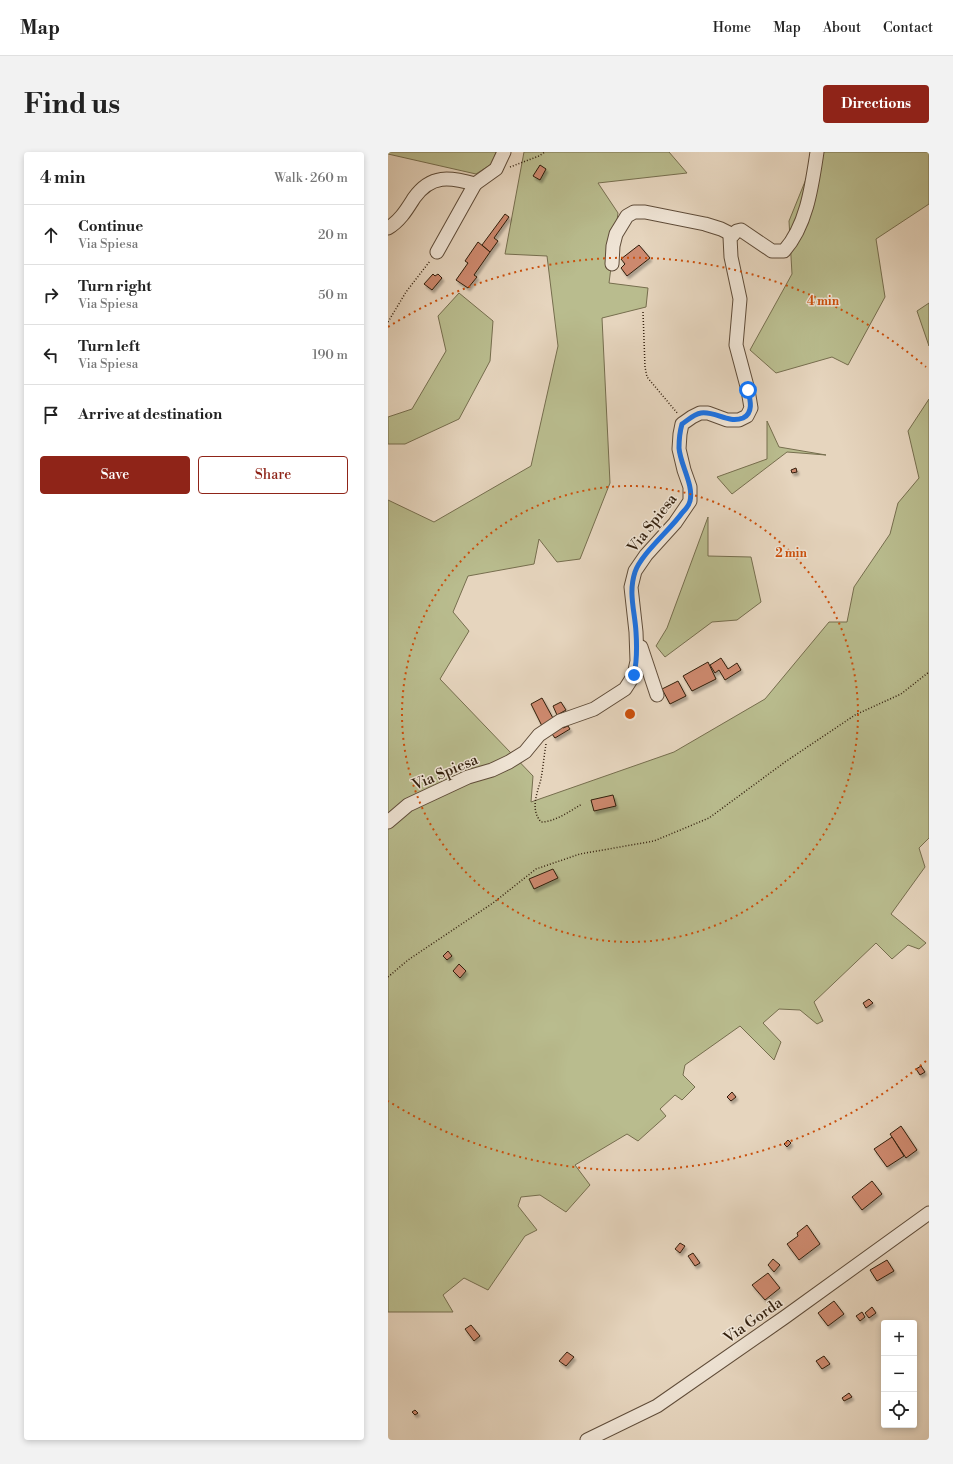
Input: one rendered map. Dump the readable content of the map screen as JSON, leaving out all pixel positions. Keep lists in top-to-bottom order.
{
  "streets": {
    "street": ["Via Spiesa", "Via Gorda"]
  },
  "page": {
    "header": "Map",
    "nav": [
      "Home",
      "Map",
      "About",
      "Contact"
    ],
    "buttons": [
      "Directions",
      ["Save", "Share"]
    ],
    "title": "Find us",
    "heading": ["4 min", "Walk · 260 m"],
    "list": [
      ["Continue", "Via Spiesa", "20 m"],
      ["Turn right", "Via Spiesa", "50 m"],
      ["Turn left", "Via Spiesa", "190 m"],
      "Arrive at destination"
    ],
    "map_buttons": ["+", "−"]
  },
  "rings": ["4 min", "2 min"]
}
